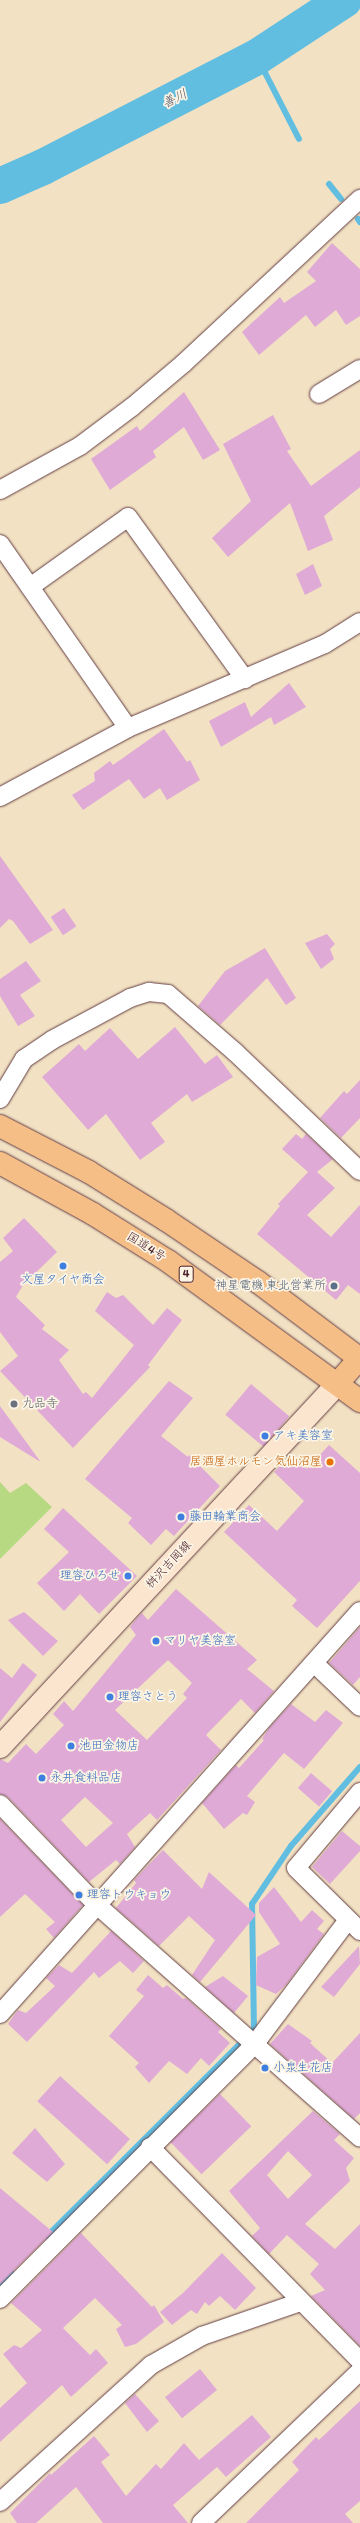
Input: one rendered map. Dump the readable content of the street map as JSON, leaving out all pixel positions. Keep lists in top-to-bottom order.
{
  "streets": {
    "main road": ["国道4号", "4", "桝沢吉岡線"]
  },
  "crossings": [
    ["国道4号", "桝沢吉岡線"]
  ],
  "water": ["善川"],
  "places": [
    "文屋タイヤ商会",
    "神星電機 東北営業所",
    "九品寺",
    "アキ美容室",
    "居酒屋ホルモン気仙沼屋",
    "藤田輪業商会",
    "理容ひろせ",
    "マリヤ美容室",
    "理容さとう",
    "池田金物店",
    "永井食料品店",
    "理容トウキョウ",
    "小泉生花店"
  ]
}
